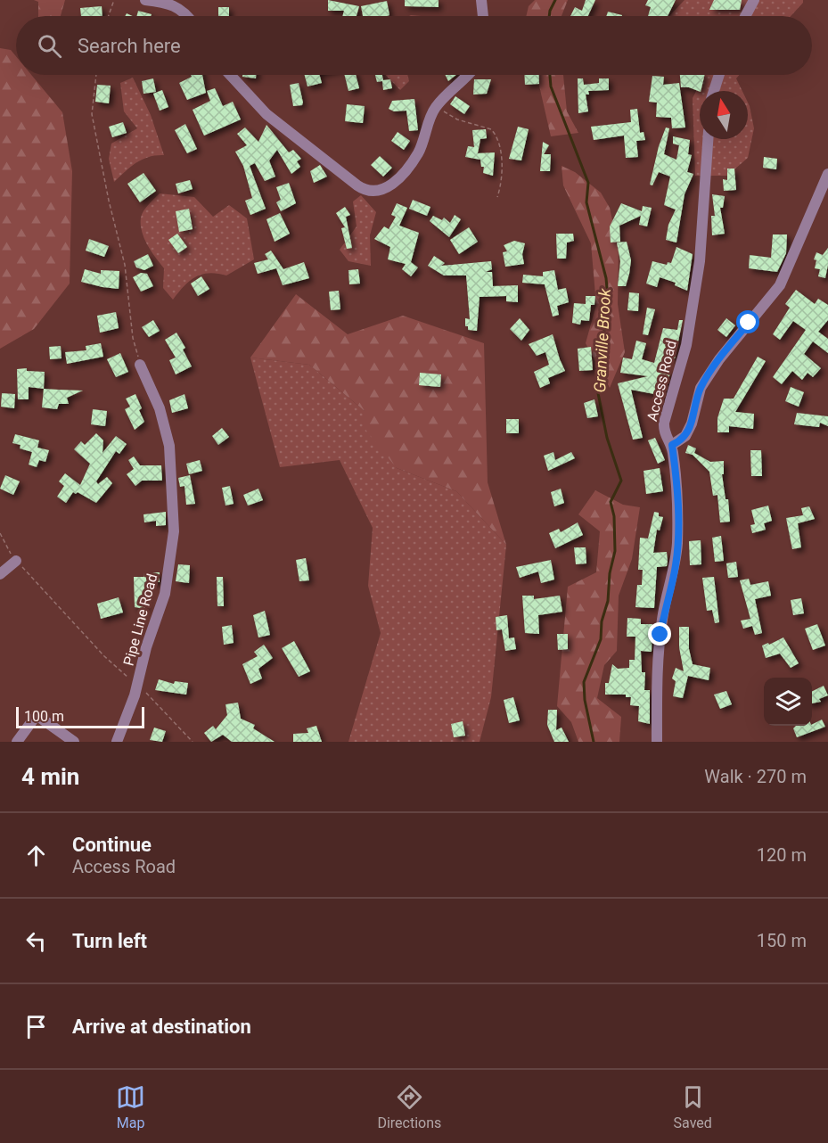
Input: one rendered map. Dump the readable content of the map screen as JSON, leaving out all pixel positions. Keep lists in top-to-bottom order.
{
  "streets": {
    "street": ["Access Road", "Pipe Line Road"]
  },
  "water": ["Granville Brook"],
  "scale_bar": "100 m",
  "north": "top",
  "page": {
    "search": "Search here",
    "scale": "100 m",
    "heading": ["4 min", "Walk · 270 m"],
    "list": [
      ["Continue", "Access Road", "120 m"],
      ["Turn left", "150 m"],
      "Arrive at destination"
    ],
    "nav": ["Map", "Directions", "Saved"]
  }
}
